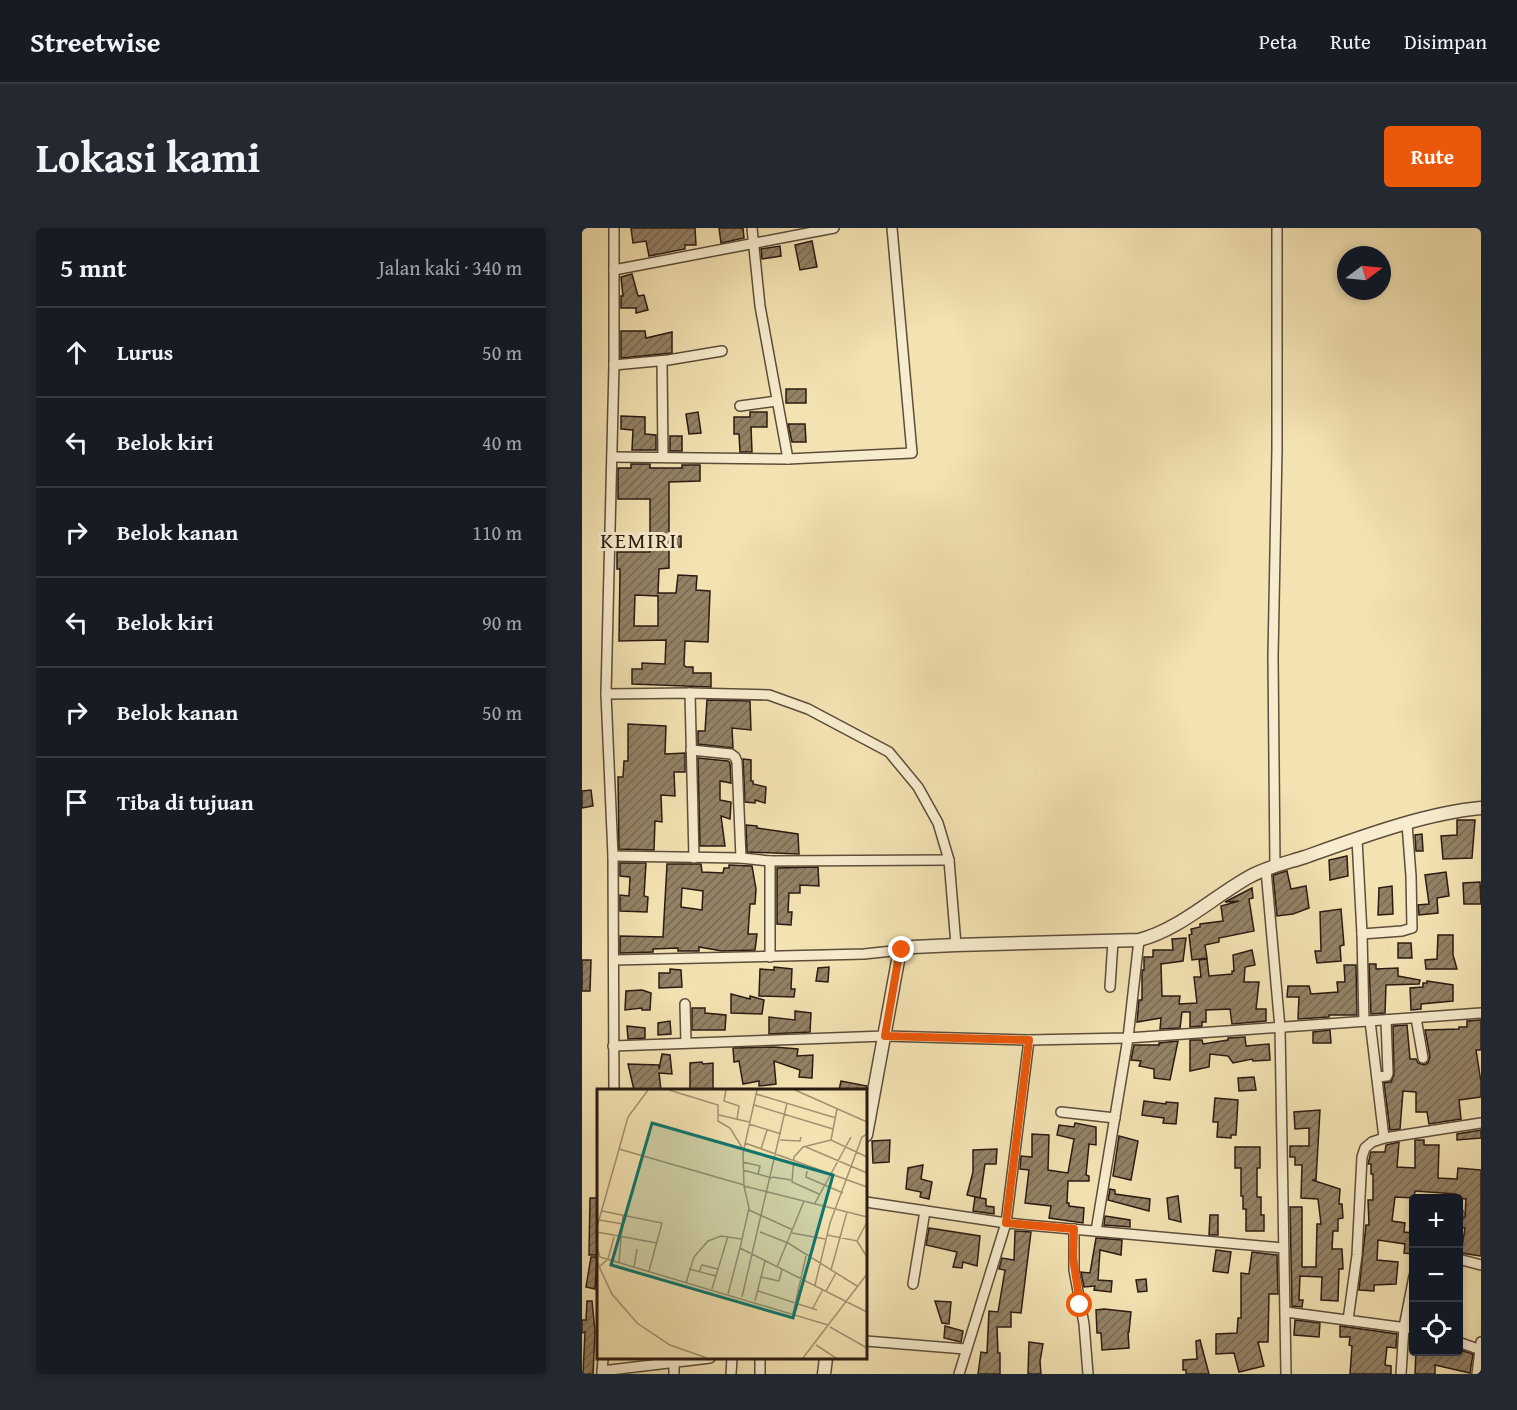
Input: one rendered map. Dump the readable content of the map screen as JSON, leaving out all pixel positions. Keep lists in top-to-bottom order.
{
  "districts": ["KEMIRI"],
  "north": "right",
  "page": {
    "header": "Streetwise",
    "nav": ["Peta", "Rute", "Disimpan"],
    "title": "Lokasi kami",
    "buttons": "Rute",
    "heading": ["5 mnt", "Jalan kaki · 340 m"],
    "list": [
      ["Lurus", "50 m"],
      ["Belok kiri", "40 m"],
      ["Belok kanan", "110 m"],
      ["Belok kiri", "90 m"],
      ["Belok kanan", "50 m"],
      "Tiba di tujuan"
    ],
    "map_buttons": ["+", "−"]
  }
}
